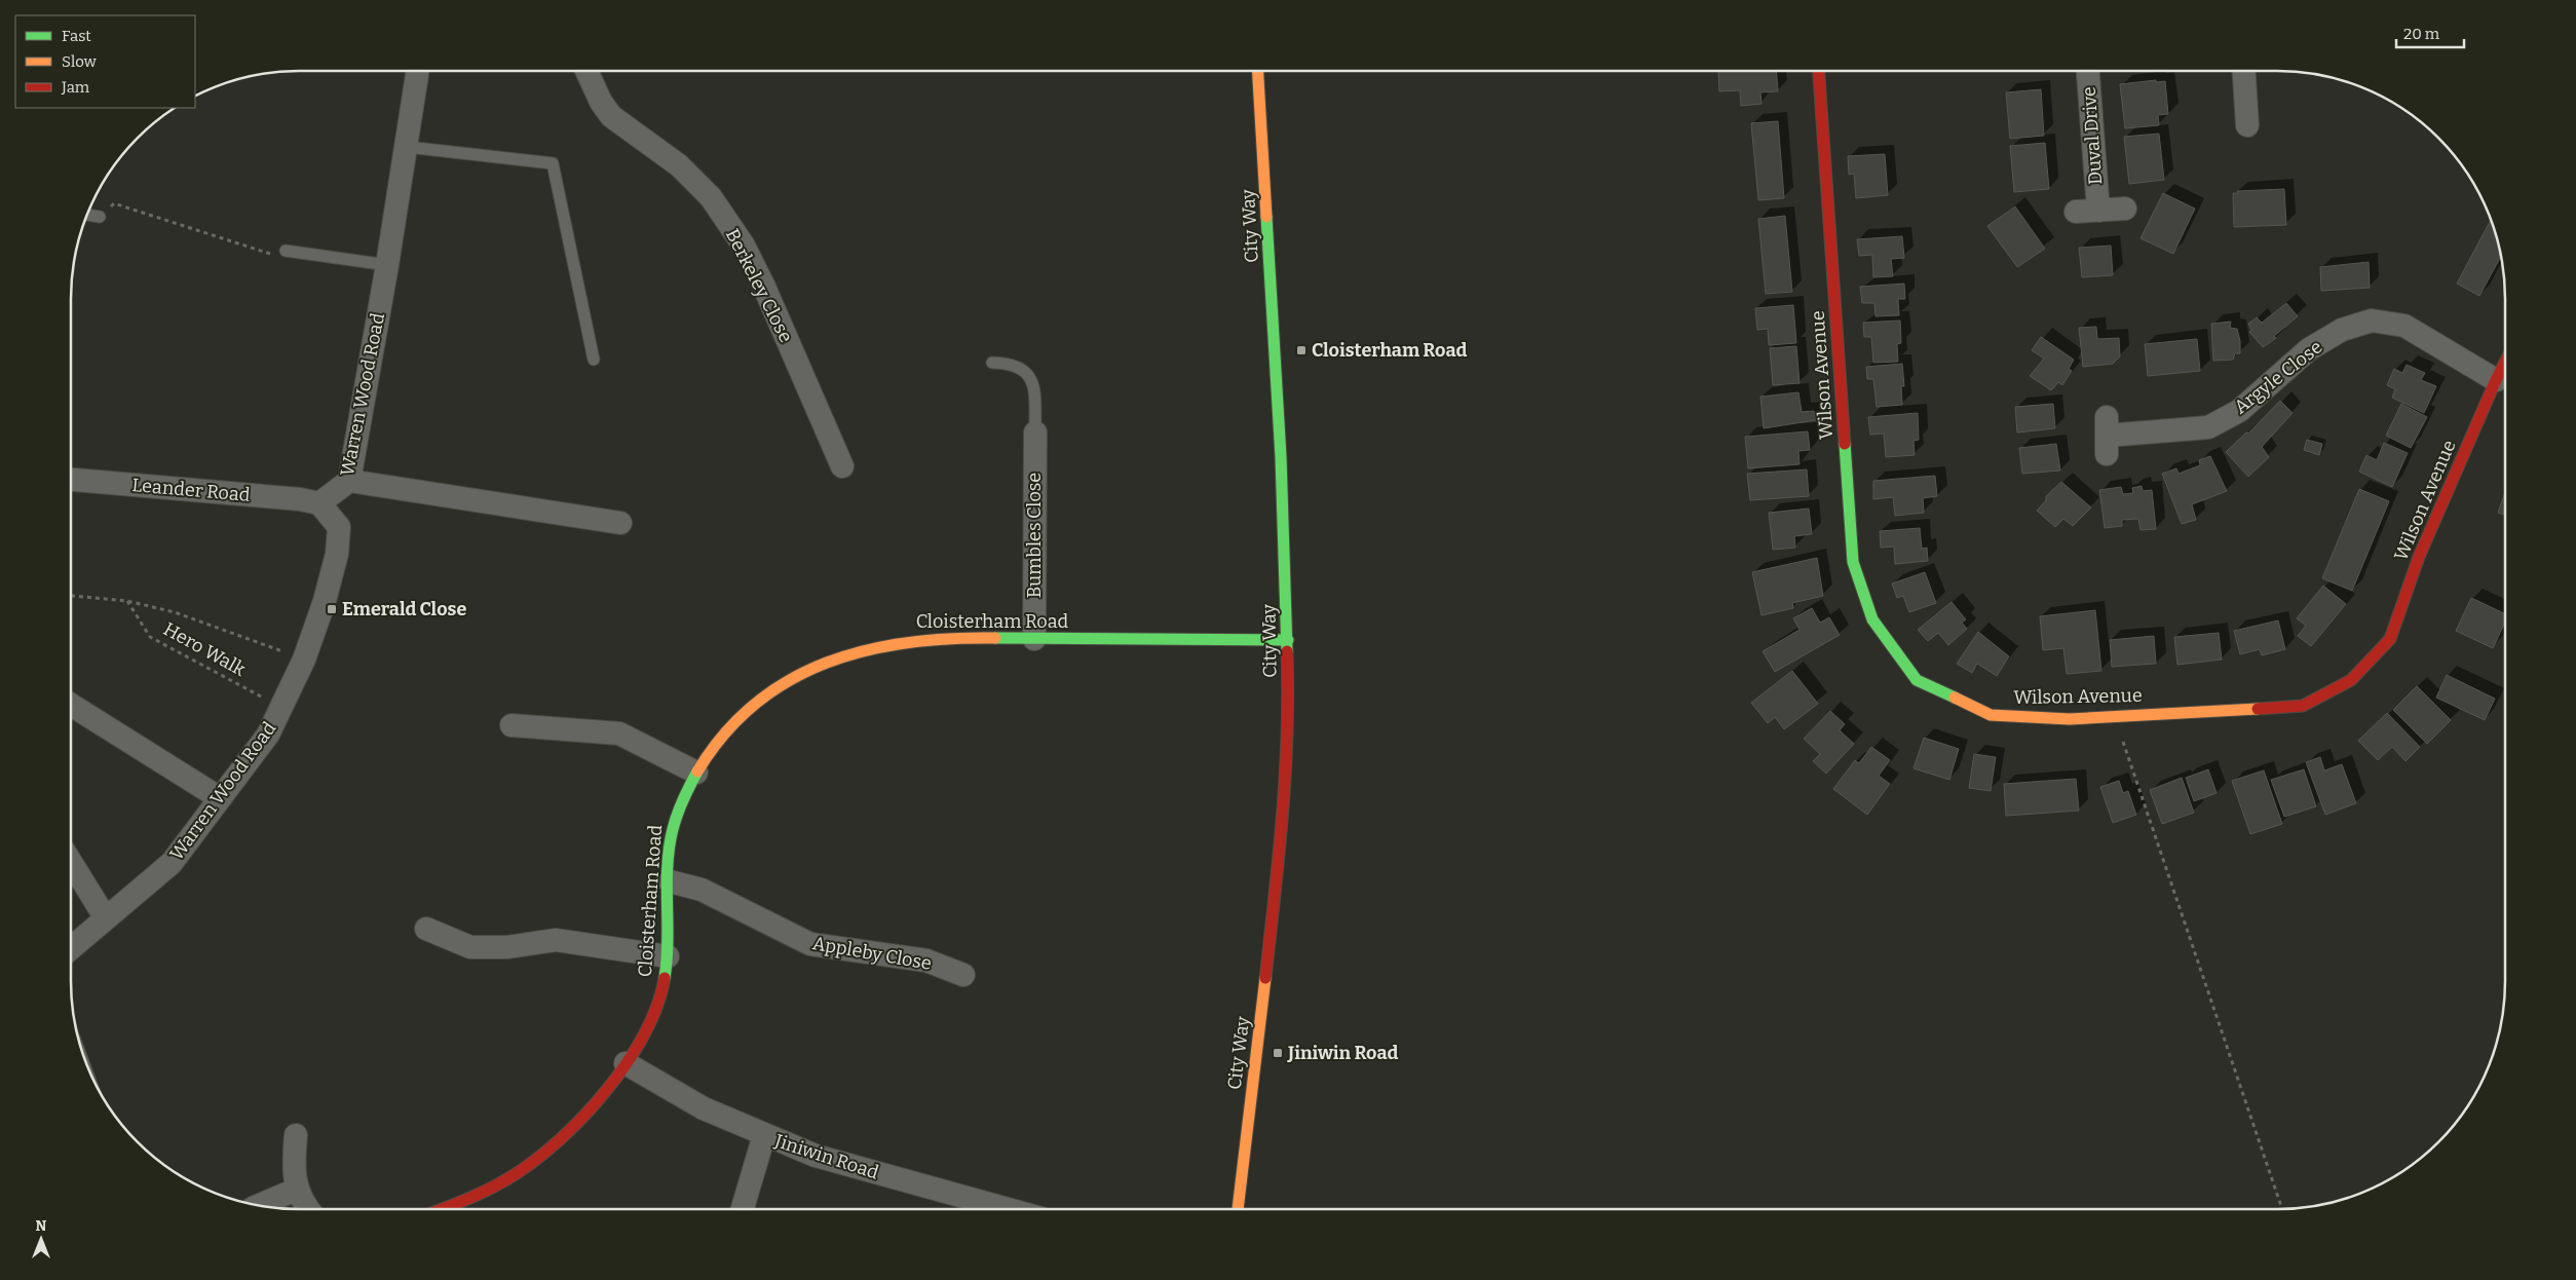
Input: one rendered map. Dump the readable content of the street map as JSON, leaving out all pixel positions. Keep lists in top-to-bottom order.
{
  "streets": {
    "street": [
      "Duval Drive",
      "City Way",
      "Berkeley Close",
      "Wilson Avenue",
      "Argyle Close",
      "Warren Wood Road",
      "Leander Road",
      "Bumbles Close",
      "Cloisterham Road",
      "Appleby Close",
      "Jiniwin Road"
    ],
    "path": ["Hero Walk"]
  },
  "crossings": [
    ["City Way", "Cloisterham Road"],
    ["Wilson Avenue", "Argyle Close"],
    ["Warren Wood Road", "Leander Road"],
    ["Warren Wood Road", "Hero Walk"],
    ["Bumbles Close", "Cloisterham Road"],
    ["Cloisterham Road", "Appleby Close"],
    ["Cloisterham Road", "Jiniwin Road"]
  ],
  "places": {
    "transit": ["Cloisterham Road", "Emerald Close", "Jiniwin Road"]
  },
  "legend": ["Fast", "Slow", "Jam"],
  "scale_bar": "20 m",
  "north": "top"
}
